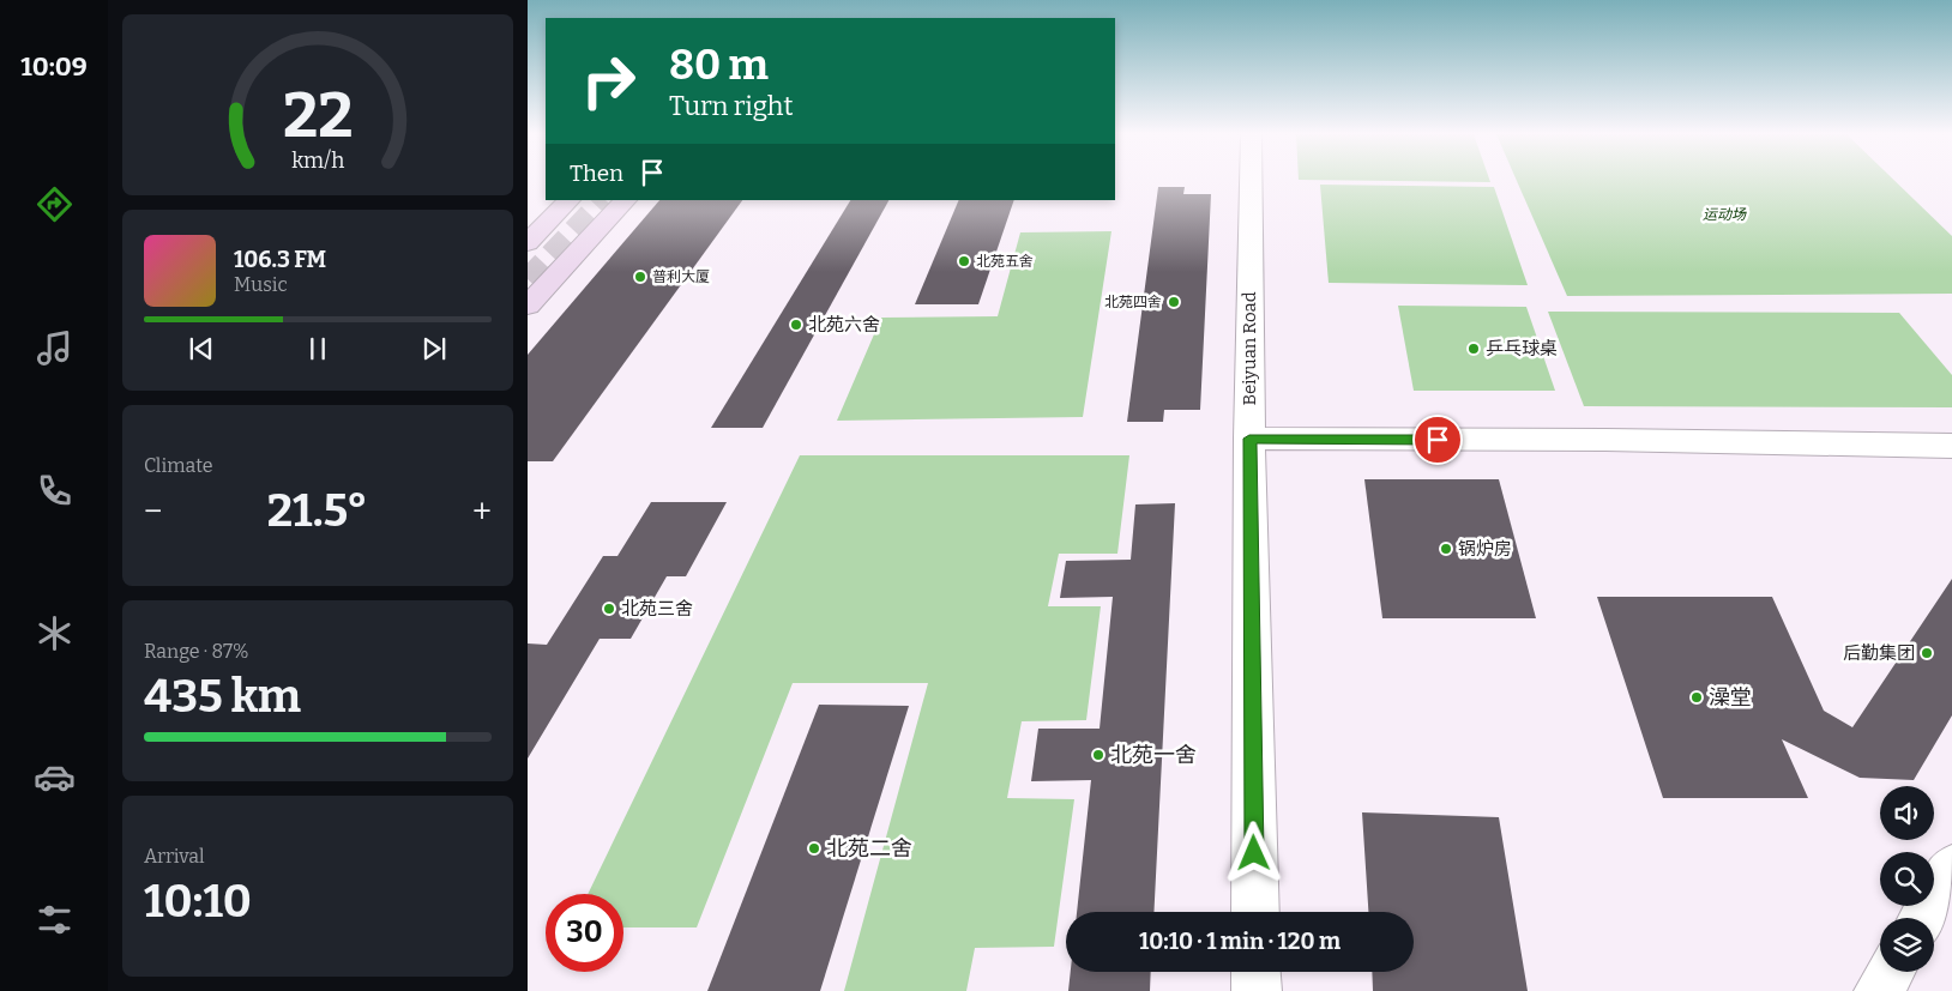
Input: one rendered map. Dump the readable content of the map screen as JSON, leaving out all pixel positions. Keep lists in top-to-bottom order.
{
  "streets": {
    "street": ["Beiyuan Road"]
  },
  "parks": ["运动场"],
  "places": [
    "北苑五舍",
    "普利大厦",
    "北苑四舍",
    "北苑六舍",
    "乒乓球桌",
    "锅炉房",
    "北苑三舍",
    "后勤集团",
    "澡堂",
    "北苑一舍",
    "北苑二舍"
  ],
  "page": {
    "tabs": "10:09",
    "turn": ["80 m", "Turn right"],
    "then": "Then",
    "song": ["106.3 FM", "Music"],
    "tile": [
      "Climate",
      ["Range · 87%", "435 km"],
      ["Arrival", "10:10"]
    ],
    "heat": ["−", "21.5°", "+"],
    "limit": "30",
    "trip": "10:10 · 1 min · 120 m",
    "gauge": ["22", "km/h"]
  }
}
